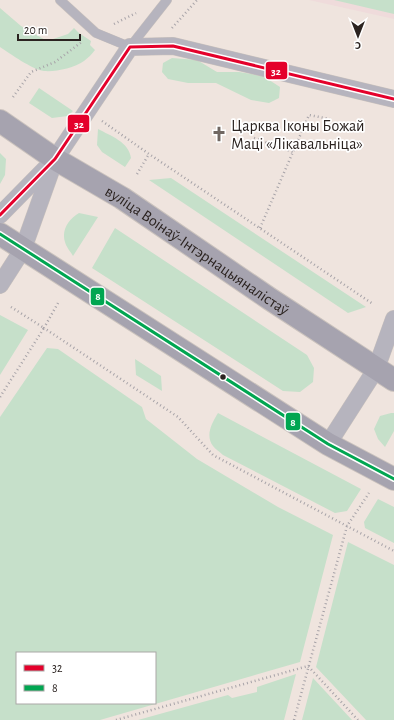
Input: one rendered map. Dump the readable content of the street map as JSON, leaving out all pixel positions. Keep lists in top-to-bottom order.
{
  "streets": {
    "main road": ["вуліца Воінаў-Інтэрнацыяналістаў"]
  },
  "places": {
    "church": ["Царква Іконы Божай Маці «Лікавальніца»"]
  },
  "lines": ["transit line 32", "transit line 8"],
  "legend": ["32", "8"],
  "scale_bar": "20 m",
  "north": "bottom"
}
